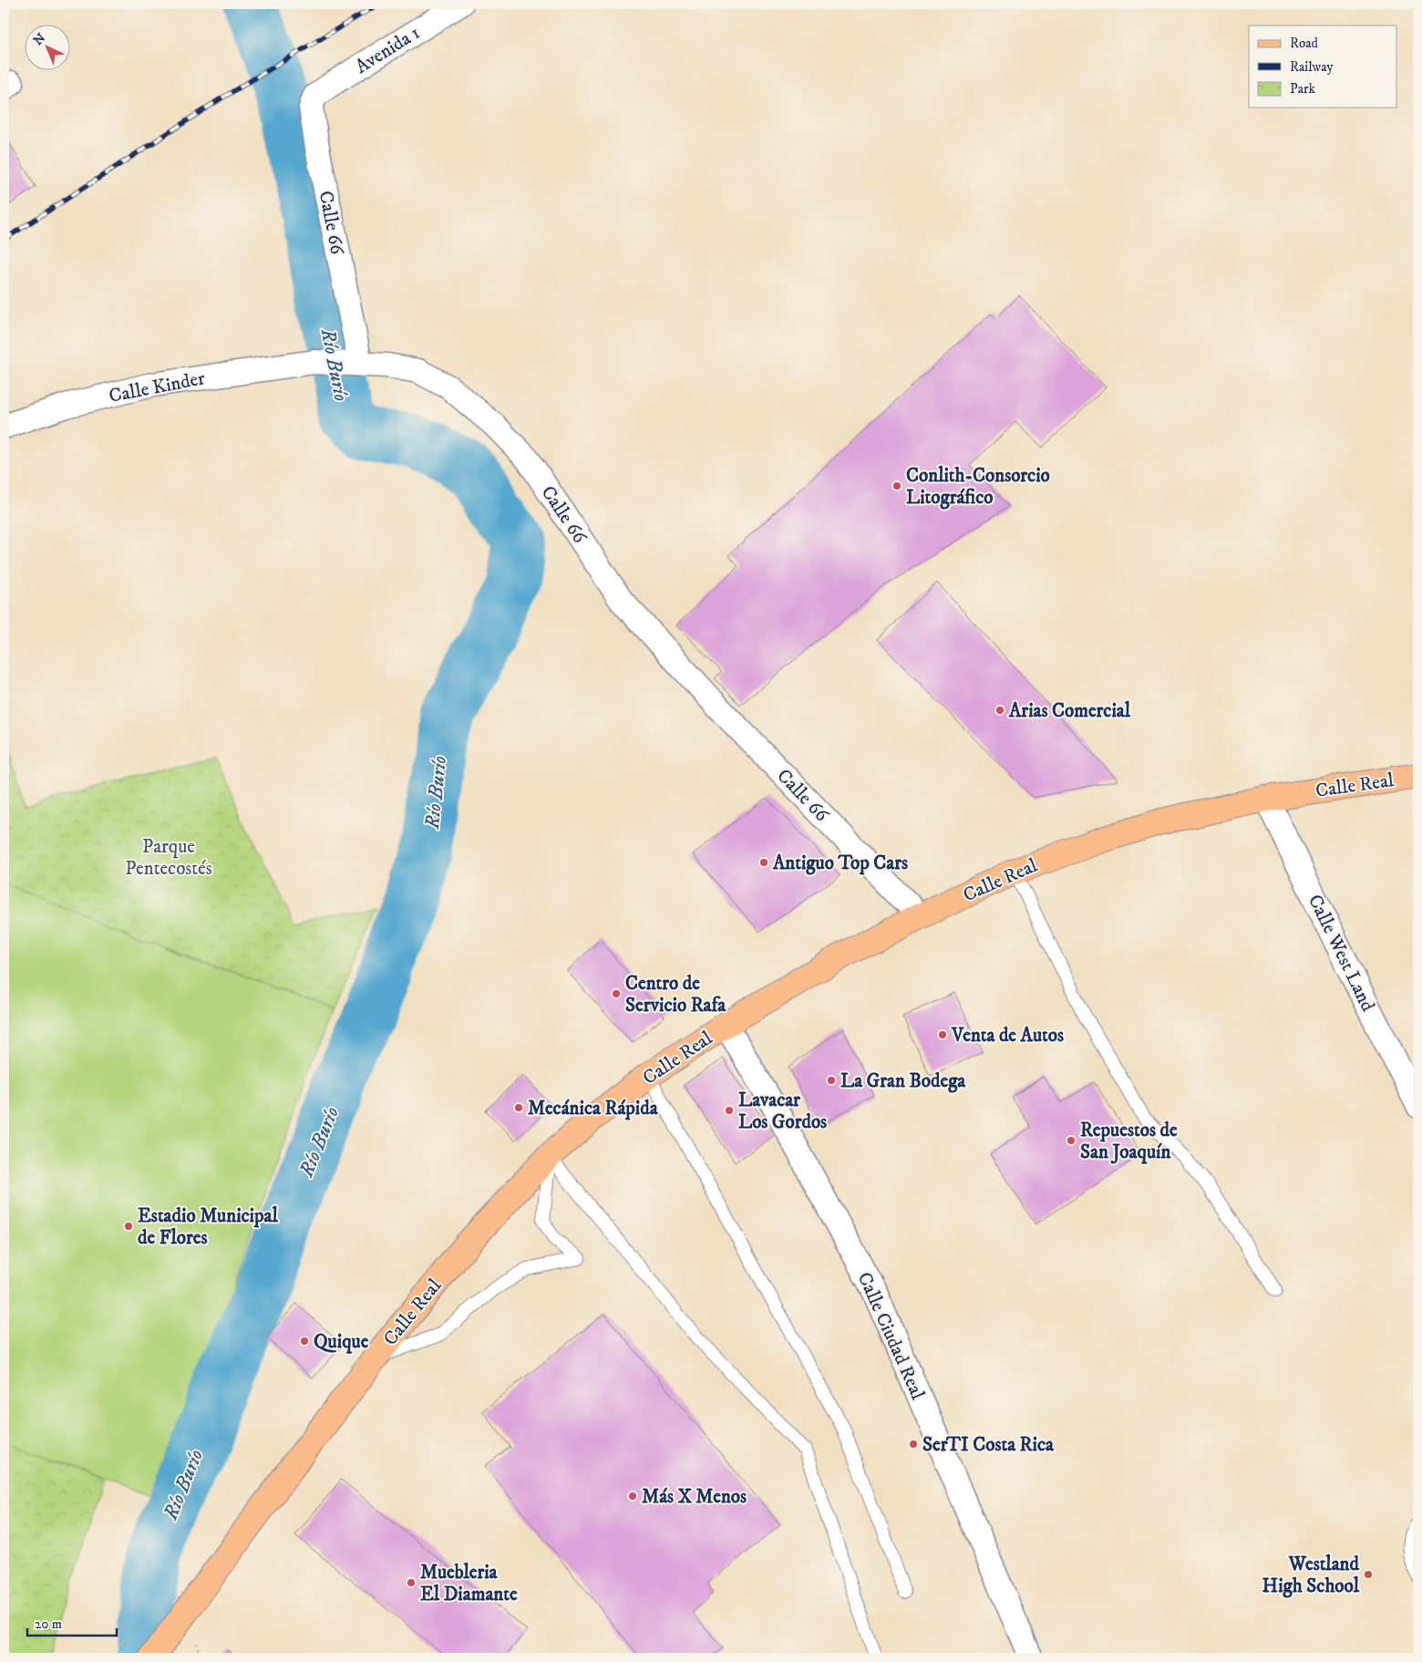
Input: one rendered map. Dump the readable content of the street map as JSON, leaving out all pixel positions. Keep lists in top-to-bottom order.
{
  "streets": {
    "main road": ["Calle Real"],
    "street": [
      "Avenida 1",
      "Calle 66",
      "Calle Kinder",
      "Calle West Land",
      "Calle Ciudad Real"
    ]
  },
  "crossings": [
    ["Avenida 1", "Calle 66"],
    ["Calle 66", "Calle Kinder"],
    ["Calle 66", "Calle Real"],
    ["Calle Real", "Calle West Land"],
    ["Calle Real", "Calle Ciudad Real"]
  ],
  "water": ["Río Burío"],
  "parks": ["Parque Pentecostés"],
  "places": [
    "Conlith-Consorcio Litográfico",
    "Arias Comercial",
    "Antiguo Top Cars",
    "Centro de Servicio Rafa",
    "Venta de Autos",
    "La Gran Bodega",
    "Mecánica Rápida",
    "Lavacar Los Gordos",
    "Repuestos de San Joaquín",
    "Estadio Municipal de Flores",
    "Quique",
    "SerTI Costa Rica",
    "Más X Menos",
    "Westland High School",
    "Muebleria El Diamante"
  ],
  "legend": ["Road", "Railway", "Park"],
  "scale_bar": "20 m",
  "north": "top left"
}
